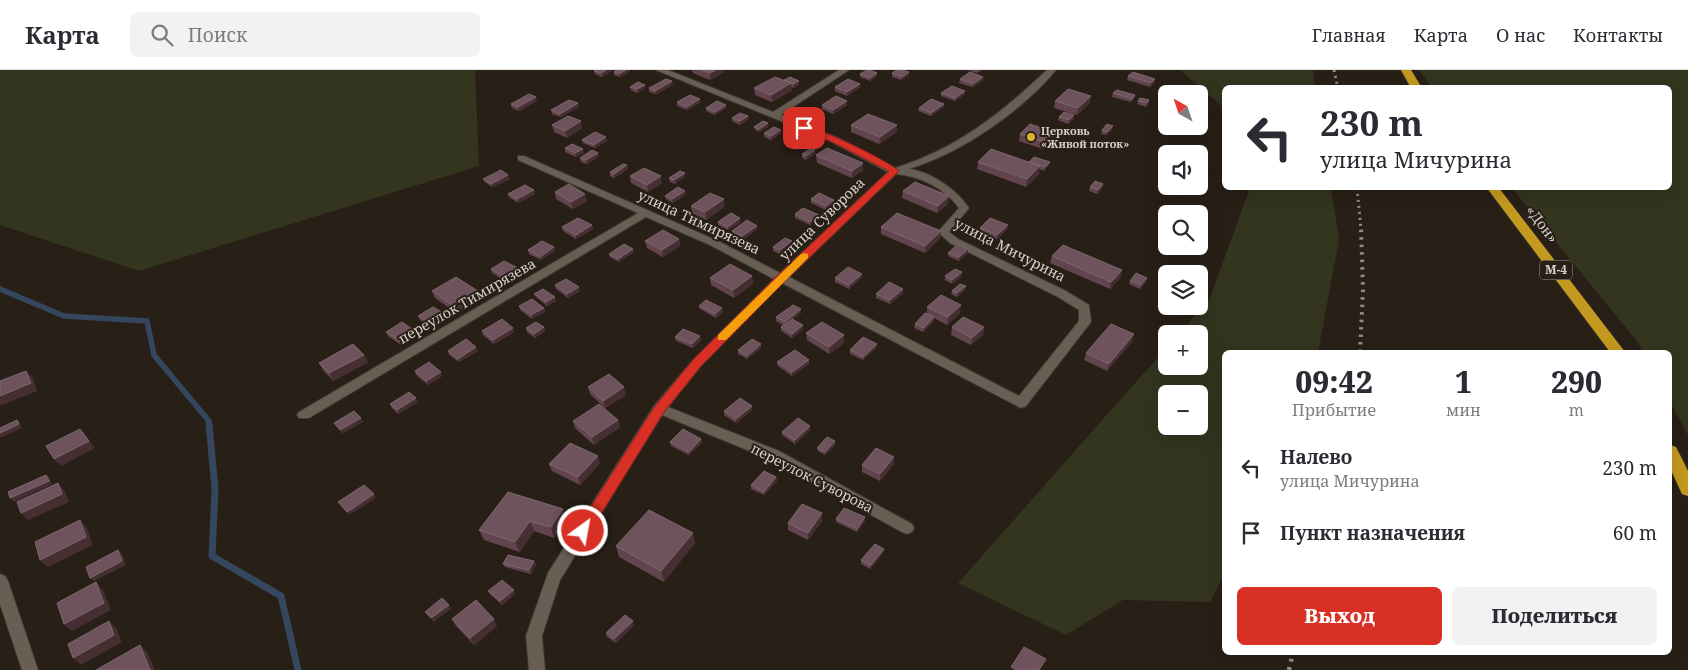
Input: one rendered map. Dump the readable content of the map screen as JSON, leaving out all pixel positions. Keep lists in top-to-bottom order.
{
  "streets": {
    "highway": ["«Дон»", "М-4"],
    "street": [
      "улица Суворова",
      "улица Тимирязева",
      "улица Мичурина",
      "переулок Тимирязева",
      "переулок Суворова"
    ]
  },
  "crossings": [
    ["улица Суворова", "улица Тимирязева"],
    ["улица Суворова", "улица Мичурина"],
    ["улица Суворова", "переулок Суворова"],
    ["улица Тимирязева", "улица Мичурина"],
    ["улица Тимирязева", "переулок Тимирязева"]
  ],
  "places": ["Церковь «Живой поток»"],
  "north": "top left",
  "page": {
    "header": "Карта",
    "search": "Поиск",
    "nav": [
      "Главная",
      "Карта",
      "О нас",
      "Контакты"
    ],
    "map_buttons": ["+", "−"],
    "turn": ["230 m", "улица Мичурина"],
    "eta": [
      "09:42",
      "Прибытие",
      "1",
      "мин",
      "290",
      "m"
    ],
    "list": [
      {
        "name": "Налево",
        "note": "улица Мичурина",
        "value": "230 m"
      },
      {
        "name": "Пункт назначения",
        "value": "60 m"
      }
    ],
    "buttons": ["Выход", "Поделиться"]
  }
}
